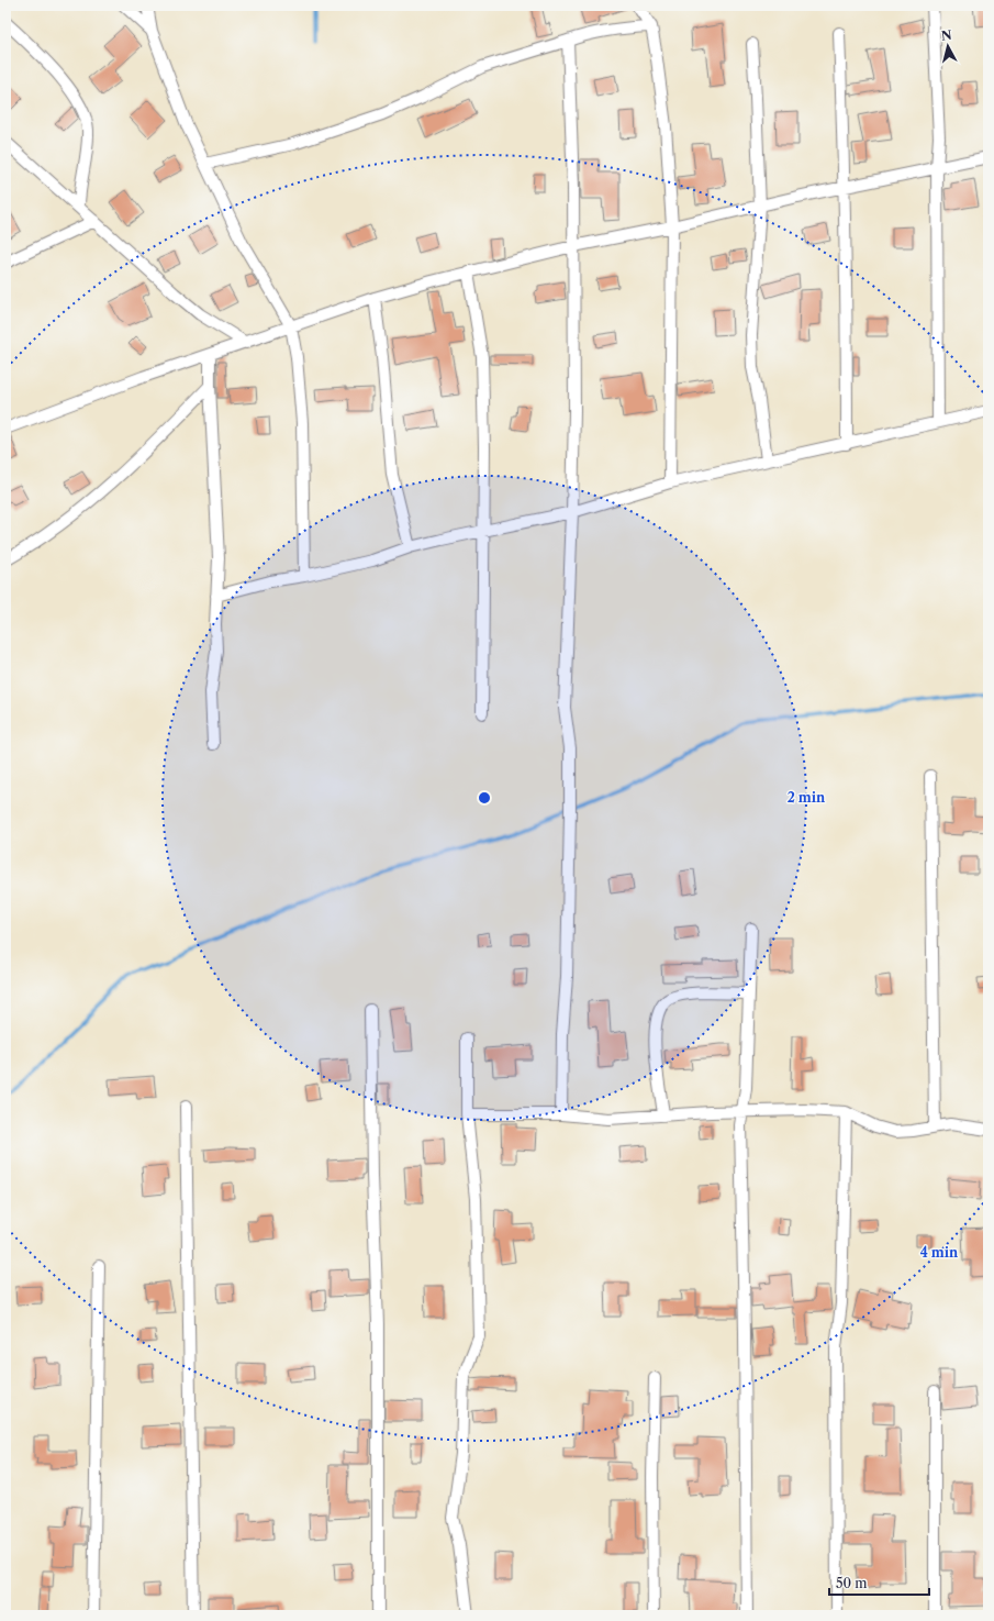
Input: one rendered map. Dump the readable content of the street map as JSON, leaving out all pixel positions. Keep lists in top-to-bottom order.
{
  "scale_bar": "50 m",
  "north": "top",
  "rings": ["2 min", "4 min"]
}
